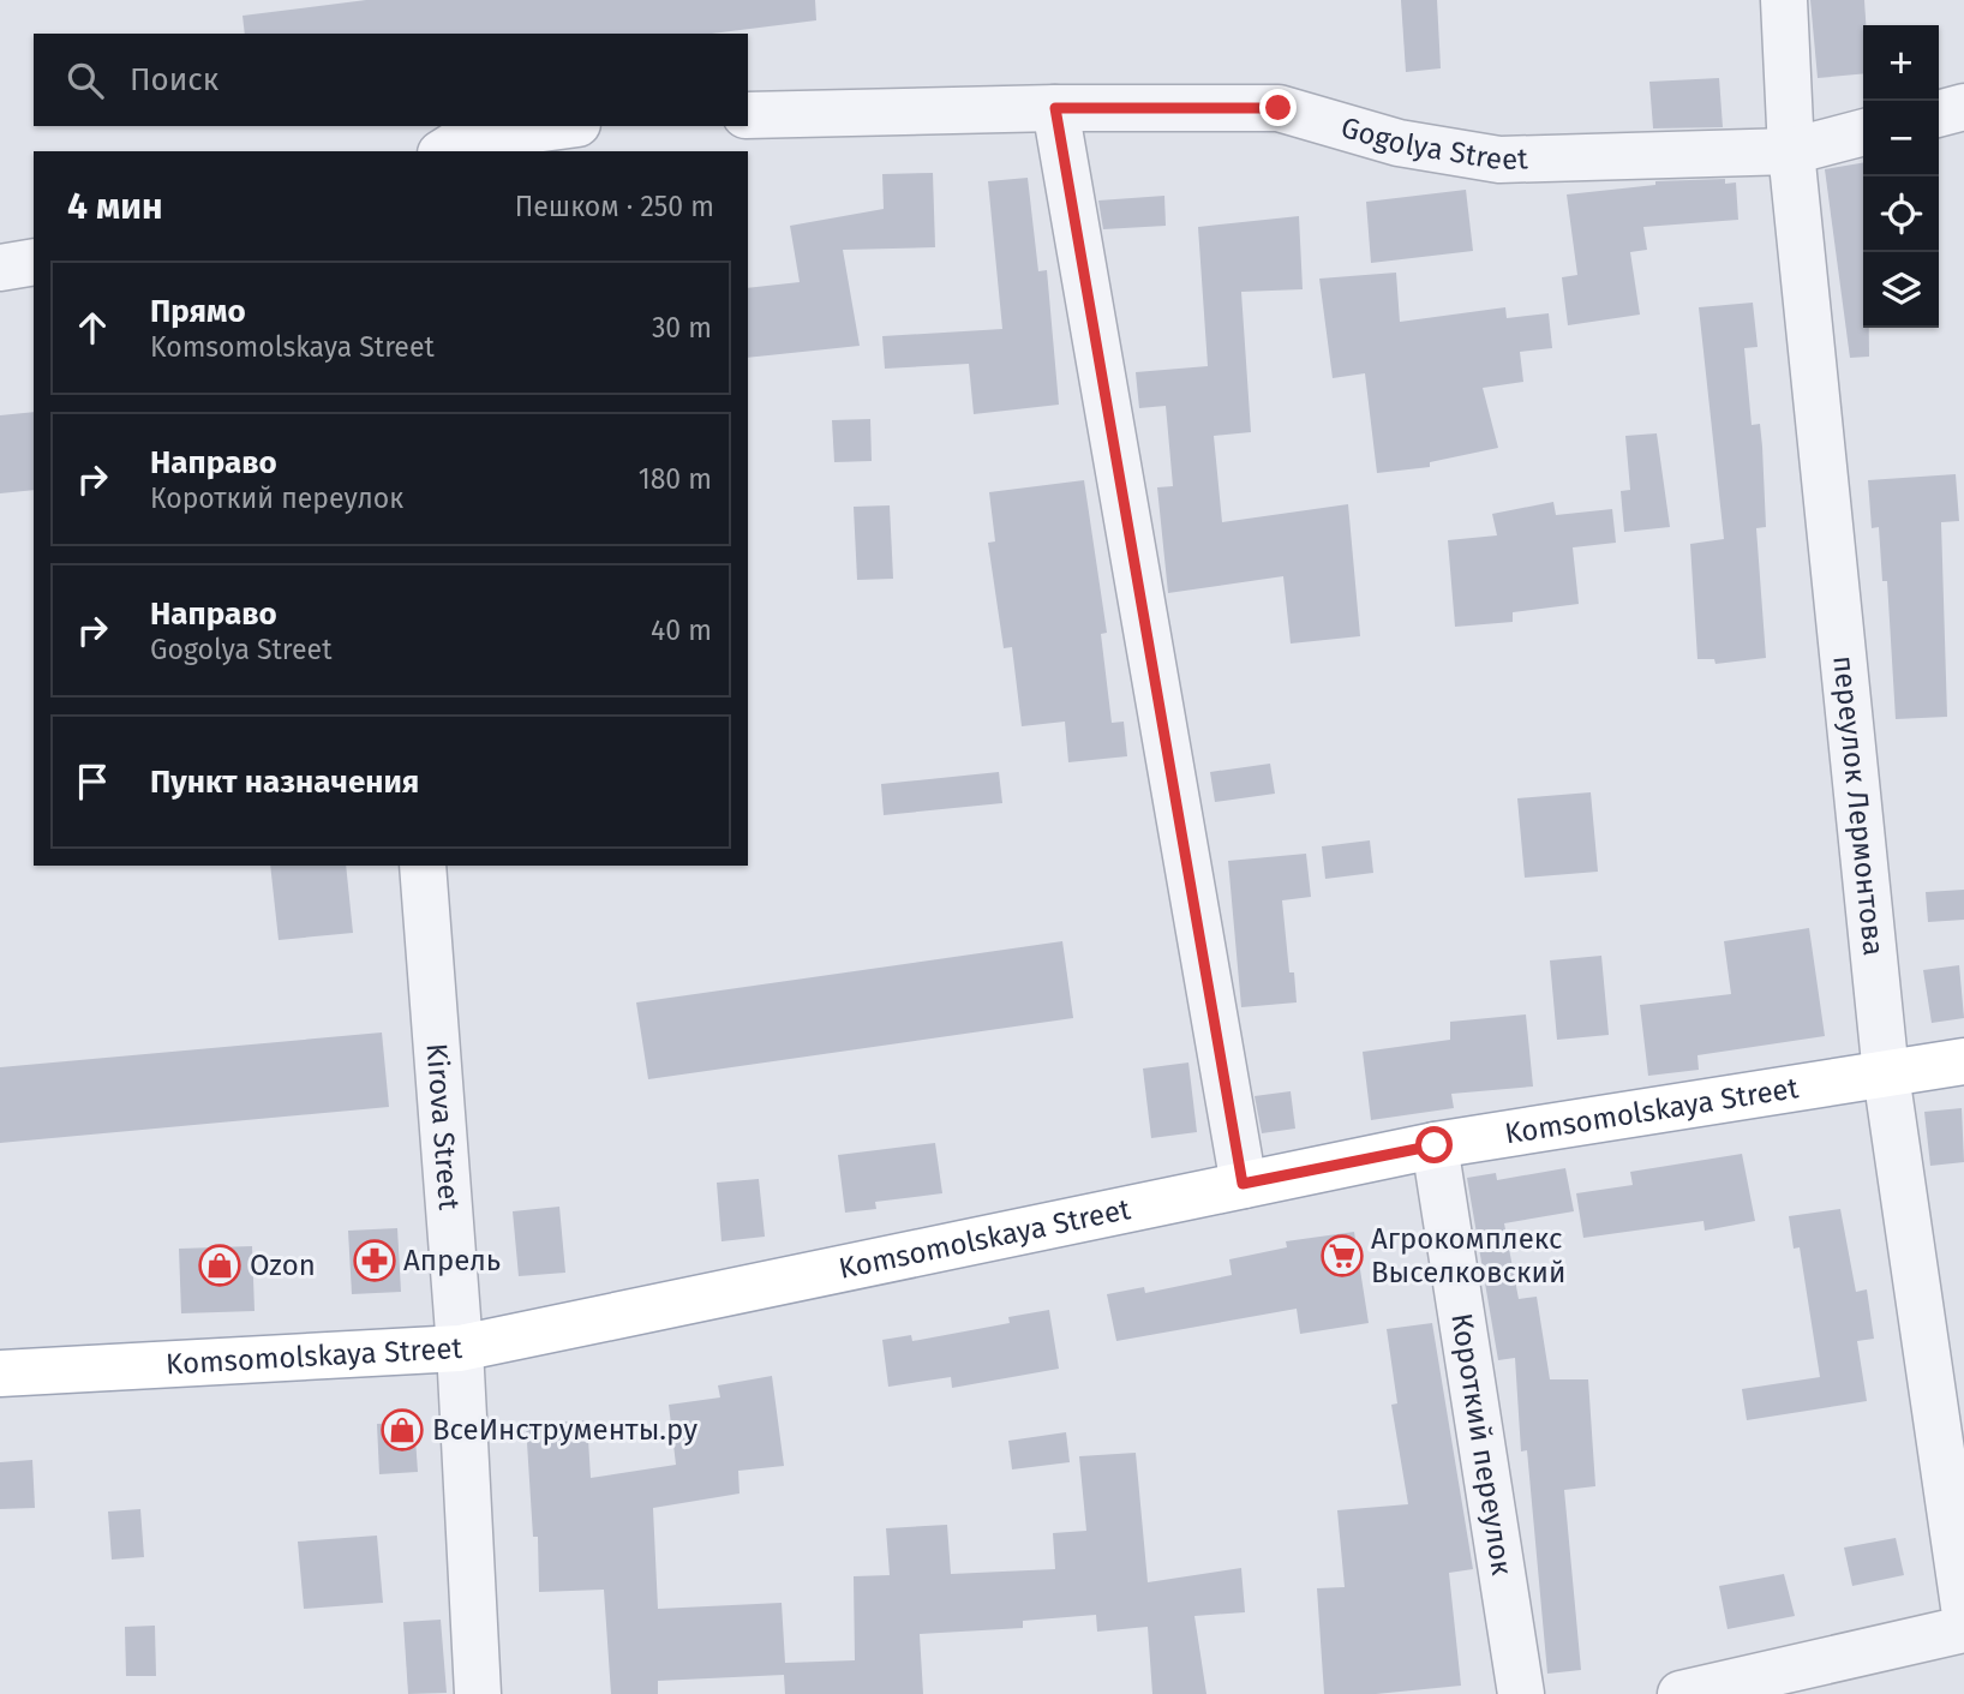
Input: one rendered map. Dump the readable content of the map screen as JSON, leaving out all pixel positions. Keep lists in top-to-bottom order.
{
  "streets": {
    "main road": ["Komsomolskaya Street"],
    "street": [
      "Gogolya Street",
      "переулок Лермонтова",
      "Kirova Street",
      "Короткий переулок"
    ]
  },
  "crossings": [
    ["Gogolya Street", "переулок Лермонтова"],
    ["переулок Лермонтова", "Komsomolskaya Street"],
    ["Komsomolskaya Street", "Kirova Street"],
    ["Komsomolskaya Street", "Короткий переулок"]
  ],
  "places": {
    "supermarket": ["Агрокомплекс Выселковский"],
    "pharmacy": ["Апрель"],
    "shop": ["Ozon", "ВсеИнструменты.ру"]
  },
  "page": {
    "map_buttons": ["+", "−"],
    "search": "Поиск",
    "heading": ["4 мин", "Пешком · 250 m"],
    "list": [
      ["Прямо", "Komsomolskaya Street", "30 m"],
      ["Направо", "Короткий переулок", "180 m"],
      ["Направо", "Gogolya Street", "40 m"],
      "Пункт назначения"
    ]
  }
}
